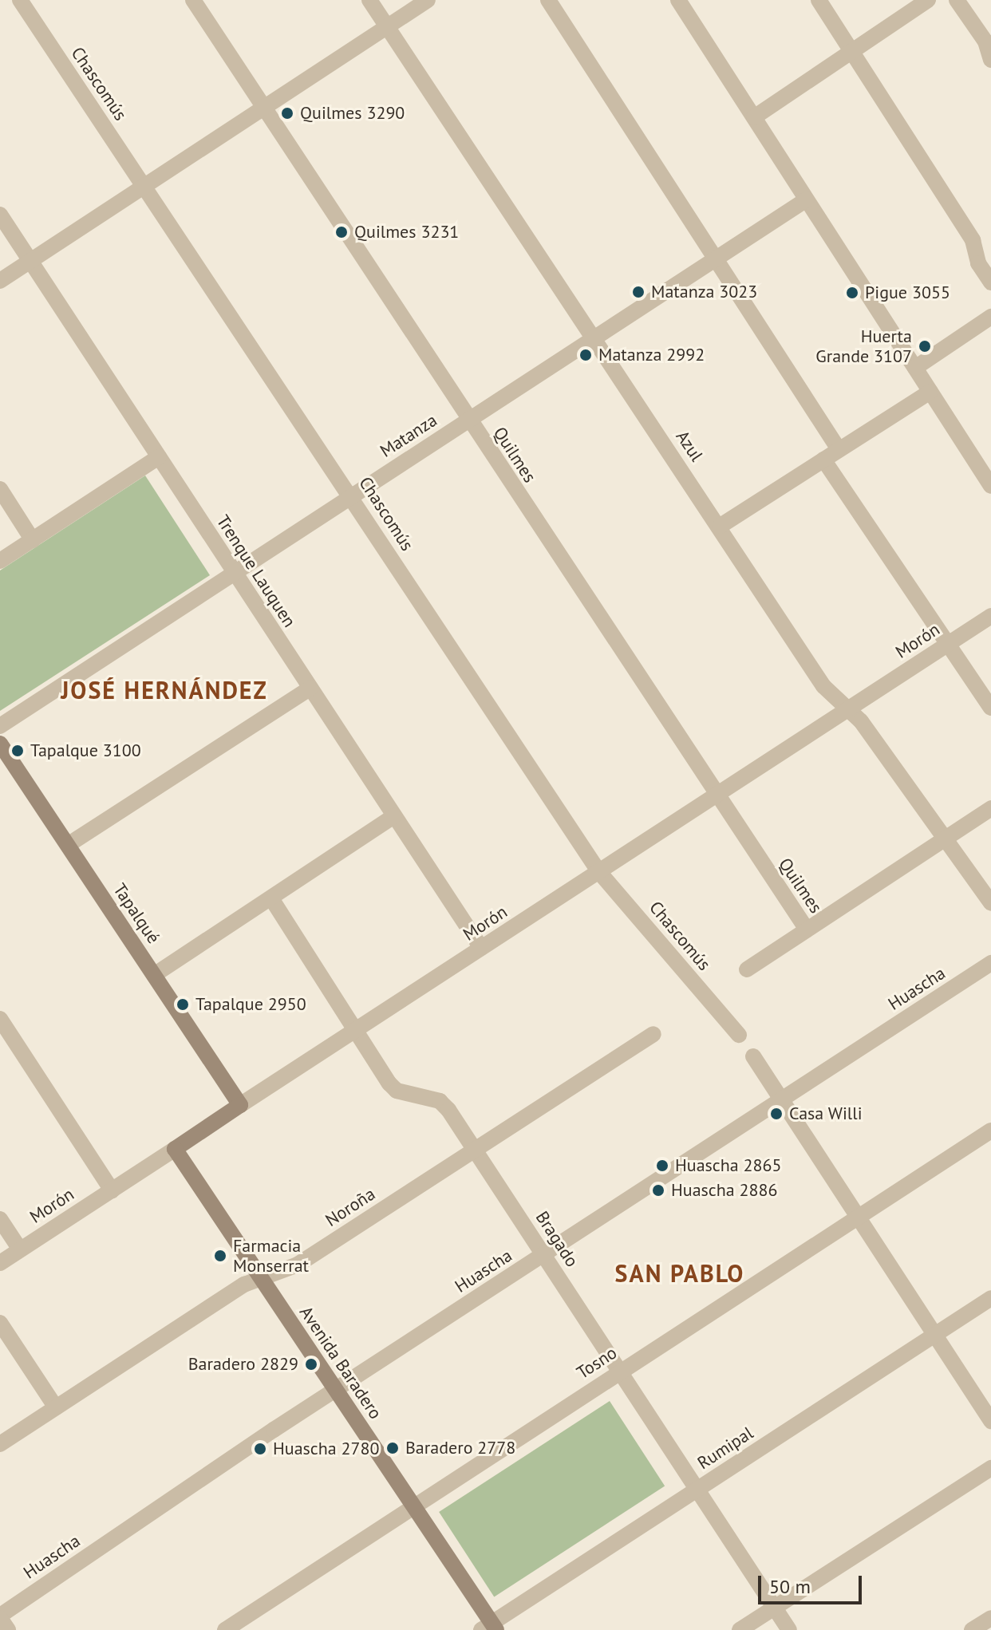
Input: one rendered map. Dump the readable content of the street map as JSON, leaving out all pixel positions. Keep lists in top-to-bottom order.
{
  "streets": {
    "main road": ["Morón", "Tapalqué", "Avenida Baradero"],
    "street": [
      "Chascomús",
      "Matanza",
      "Azul",
      "Quilmes",
      "Trenque Lauquen",
      "Huascha",
      "Noroña",
      "Bragado",
      "Tosno",
      "Rumipal"
    ]
  },
  "crossings": [
    ["Chascomús", "Matanza"],
    ["Chascomús", "Morón"],
    ["Matanza", "Azul"],
    ["Matanza", "Quilmes"],
    ["Matanza", "Trenque Lauquen"],
    ["Azul", "Morón"],
    ["Quilmes", "Morón"],
    ["Trenque Lauquen", "Morón"],
    ["Morón", "Tapalqué"],
    ["Morón", "Bragado"],
    ["Morón", "Avenida Baradero"],
    ["Huascha", "Bragado"],
    ["Huascha", "Avenida Baradero"],
    ["Noroña", "Bragado"],
    ["Noroña", "Avenida Baradero"],
    ["Bragado", "Tosno"],
    ["Bragado", "Rumipal"],
    ["Avenida Baradero", "Tosno"],
    ["Avenida Baradero", "Rumipal"]
  ],
  "districts": ["JOSÉ HERNÁNDEZ", "SAN PABLO"],
  "places": [
    "Quilmes 3290",
    "Quilmes 3231",
    "Matanza 3023",
    "Pigue 3055",
    "Huerta Grande 3107",
    "Matanza 2992",
    "Tapalque 3100",
    "Tapalque 2950",
    "Casa Willi",
    "Huascha 2865",
    "Huascha 2886",
    "Farmacia Monserrat",
    "Baradero 2829",
    "Baradero 2778",
    "Huascha 2780"
  ],
  "scale_bar": "50 m"
}
